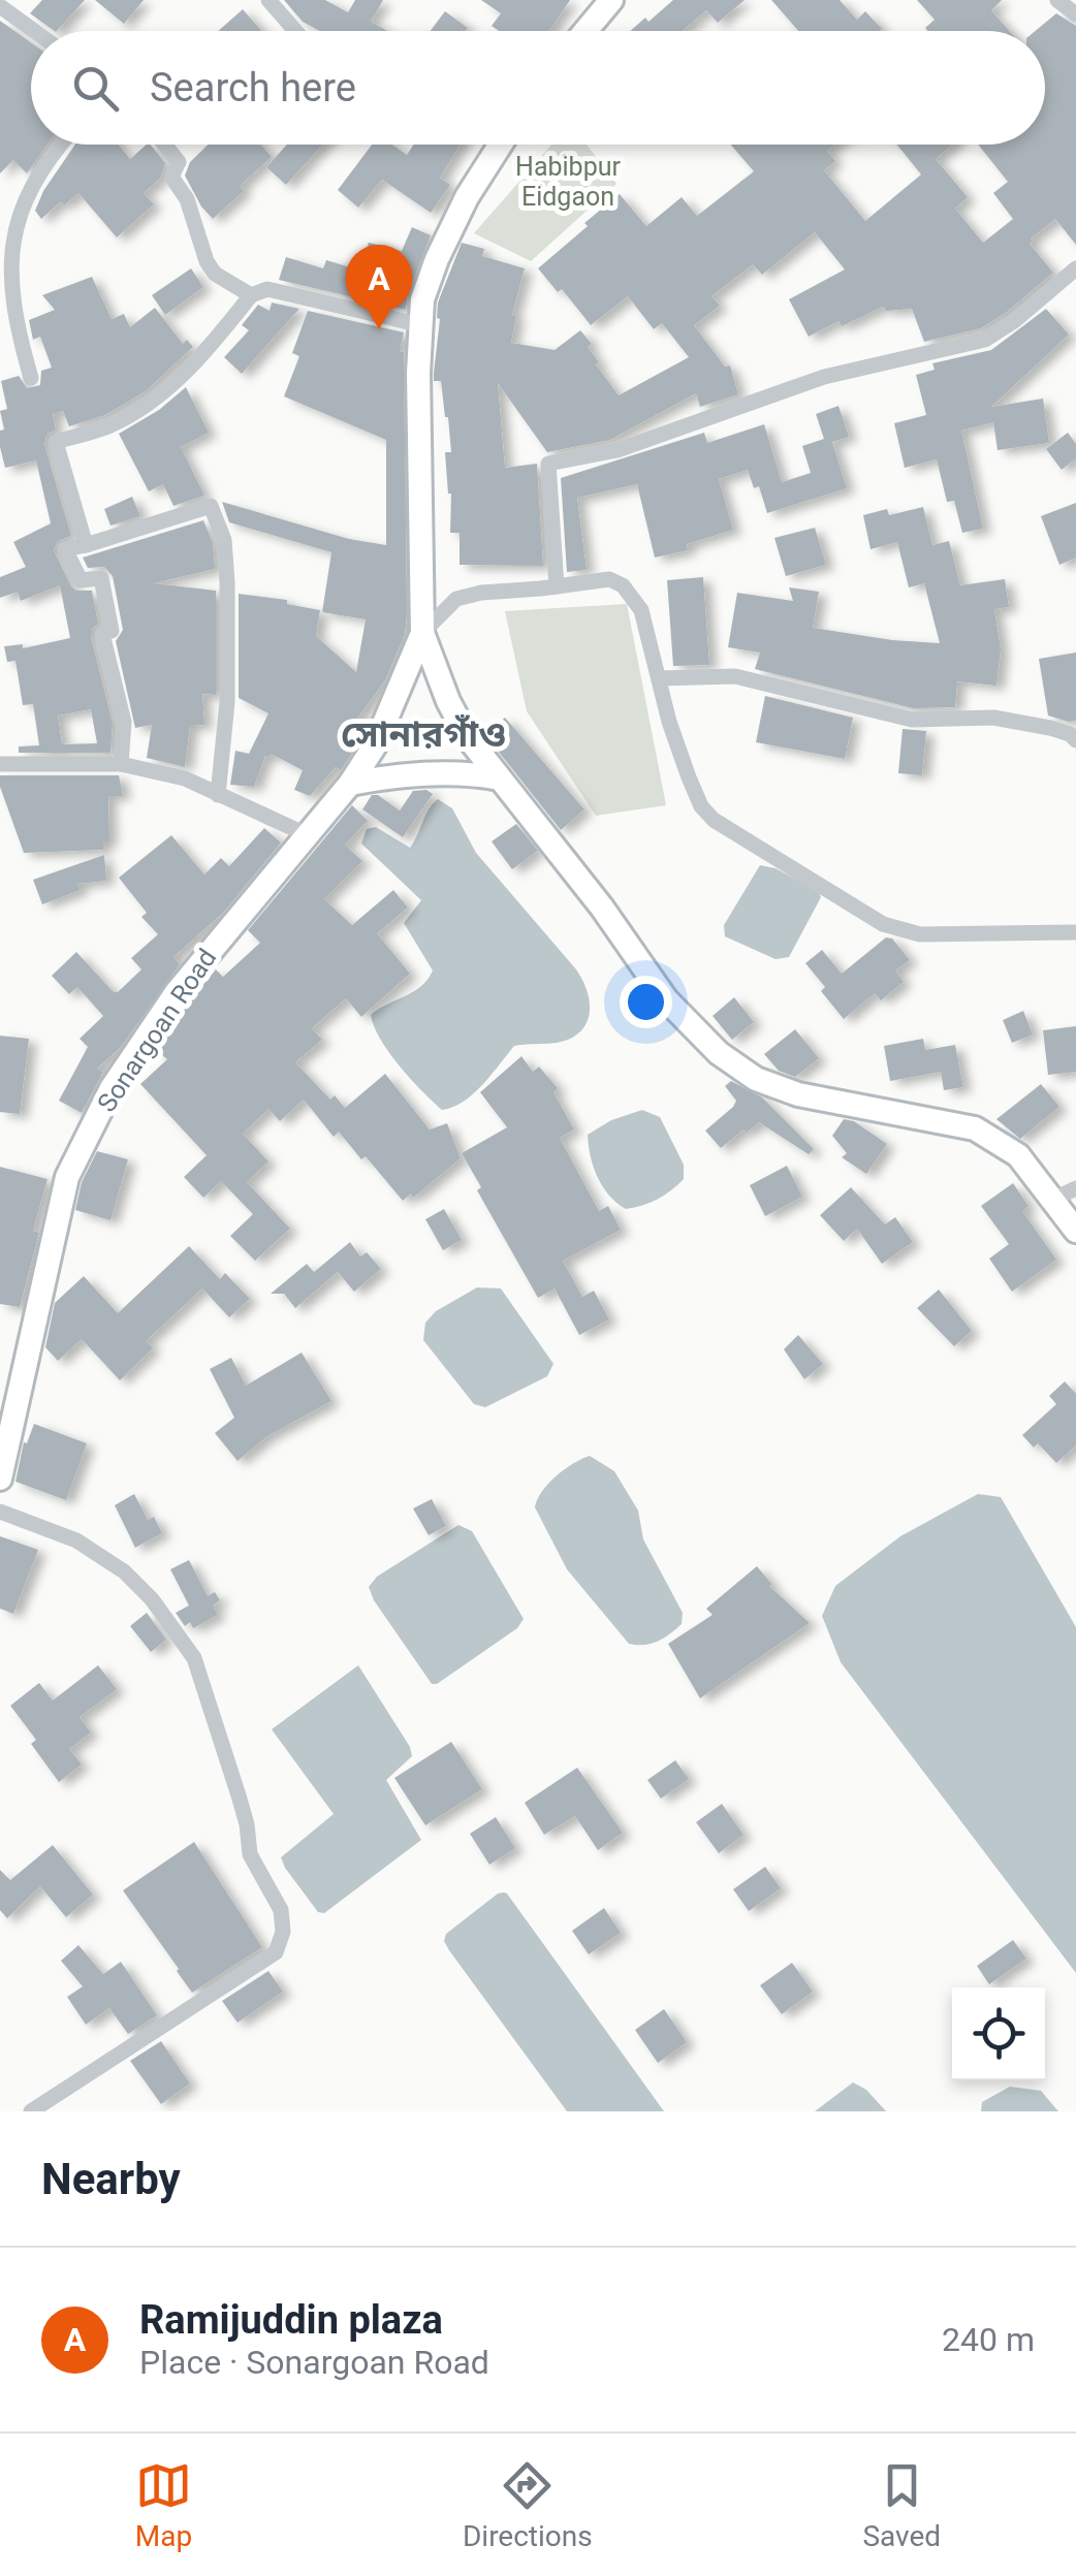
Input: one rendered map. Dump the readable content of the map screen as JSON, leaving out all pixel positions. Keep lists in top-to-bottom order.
{
  "streets": {
    "main road": ["Sonargoan Road"]
  },
  "districts": ["সোনারগাঁও"],
  "parks": ["Habibpur Eidgaon"],
  "page": {
    "search": "Search here",
    "pins": "A",
    "heading": "Nearby",
    "list": [
      {
        "mark": "A",
        "name": "Ramijuddin plaza",
        "note": "Place · Sonargoan Road",
        "value": "240 m"
      }
    ],
    "nav": ["Map", "Directions", "Saved"]
  }
}
